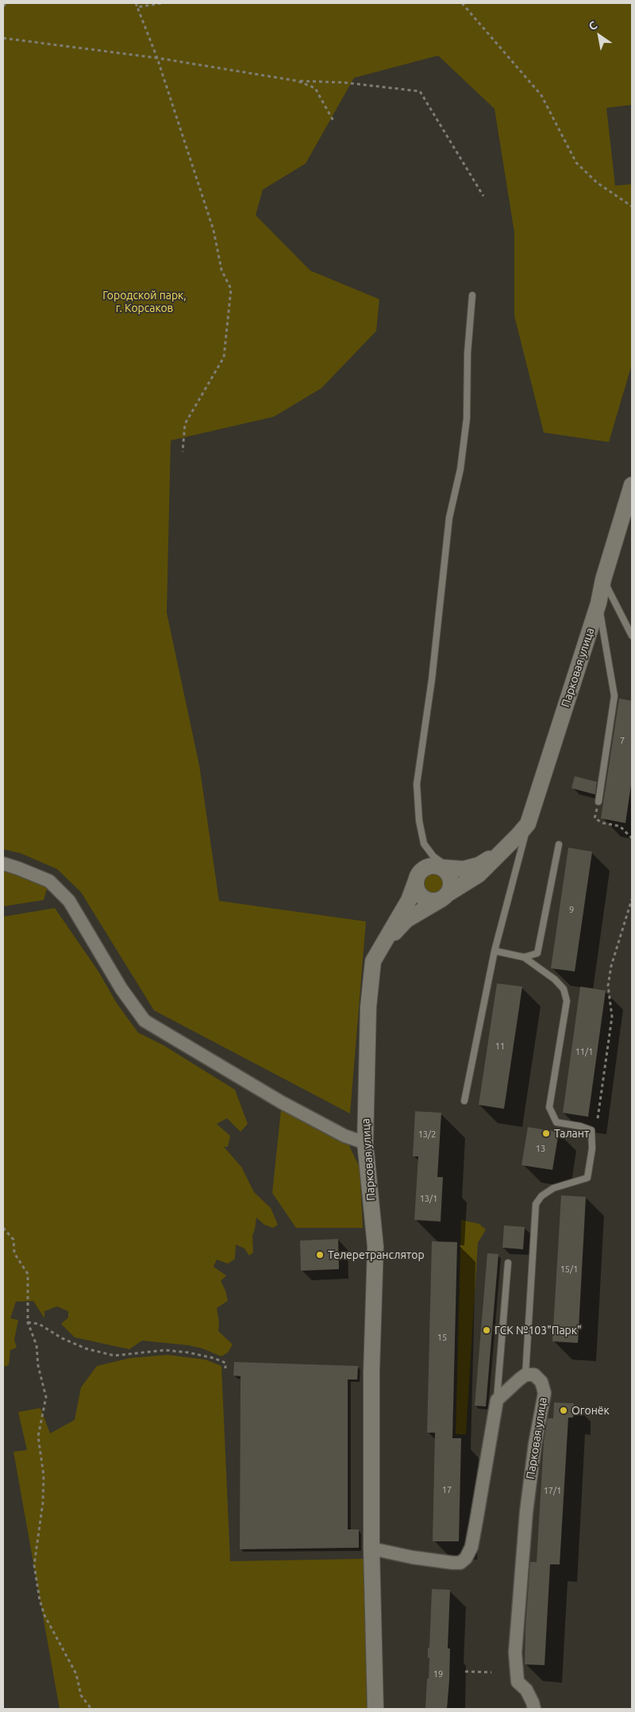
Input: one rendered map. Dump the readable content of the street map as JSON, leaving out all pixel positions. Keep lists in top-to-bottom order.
{
  "streets": {
    "street": ["Парковая улица"]
  },
  "parks": ["Городской парк, г. Корсаков"],
  "places": [
    "Талант",
    "Телеретранслятор",
    "ГСК №103\"Парк\"",
    "Огонёк"
  ],
  "house_numbers": [
    "7",
    "9",
    "11",
    "11/1",
    "13/2",
    "13",
    "13/1",
    "15/1",
    "15",
    "17",
    "17/1",
    "19"
  ],
  "north": "top left"
}
